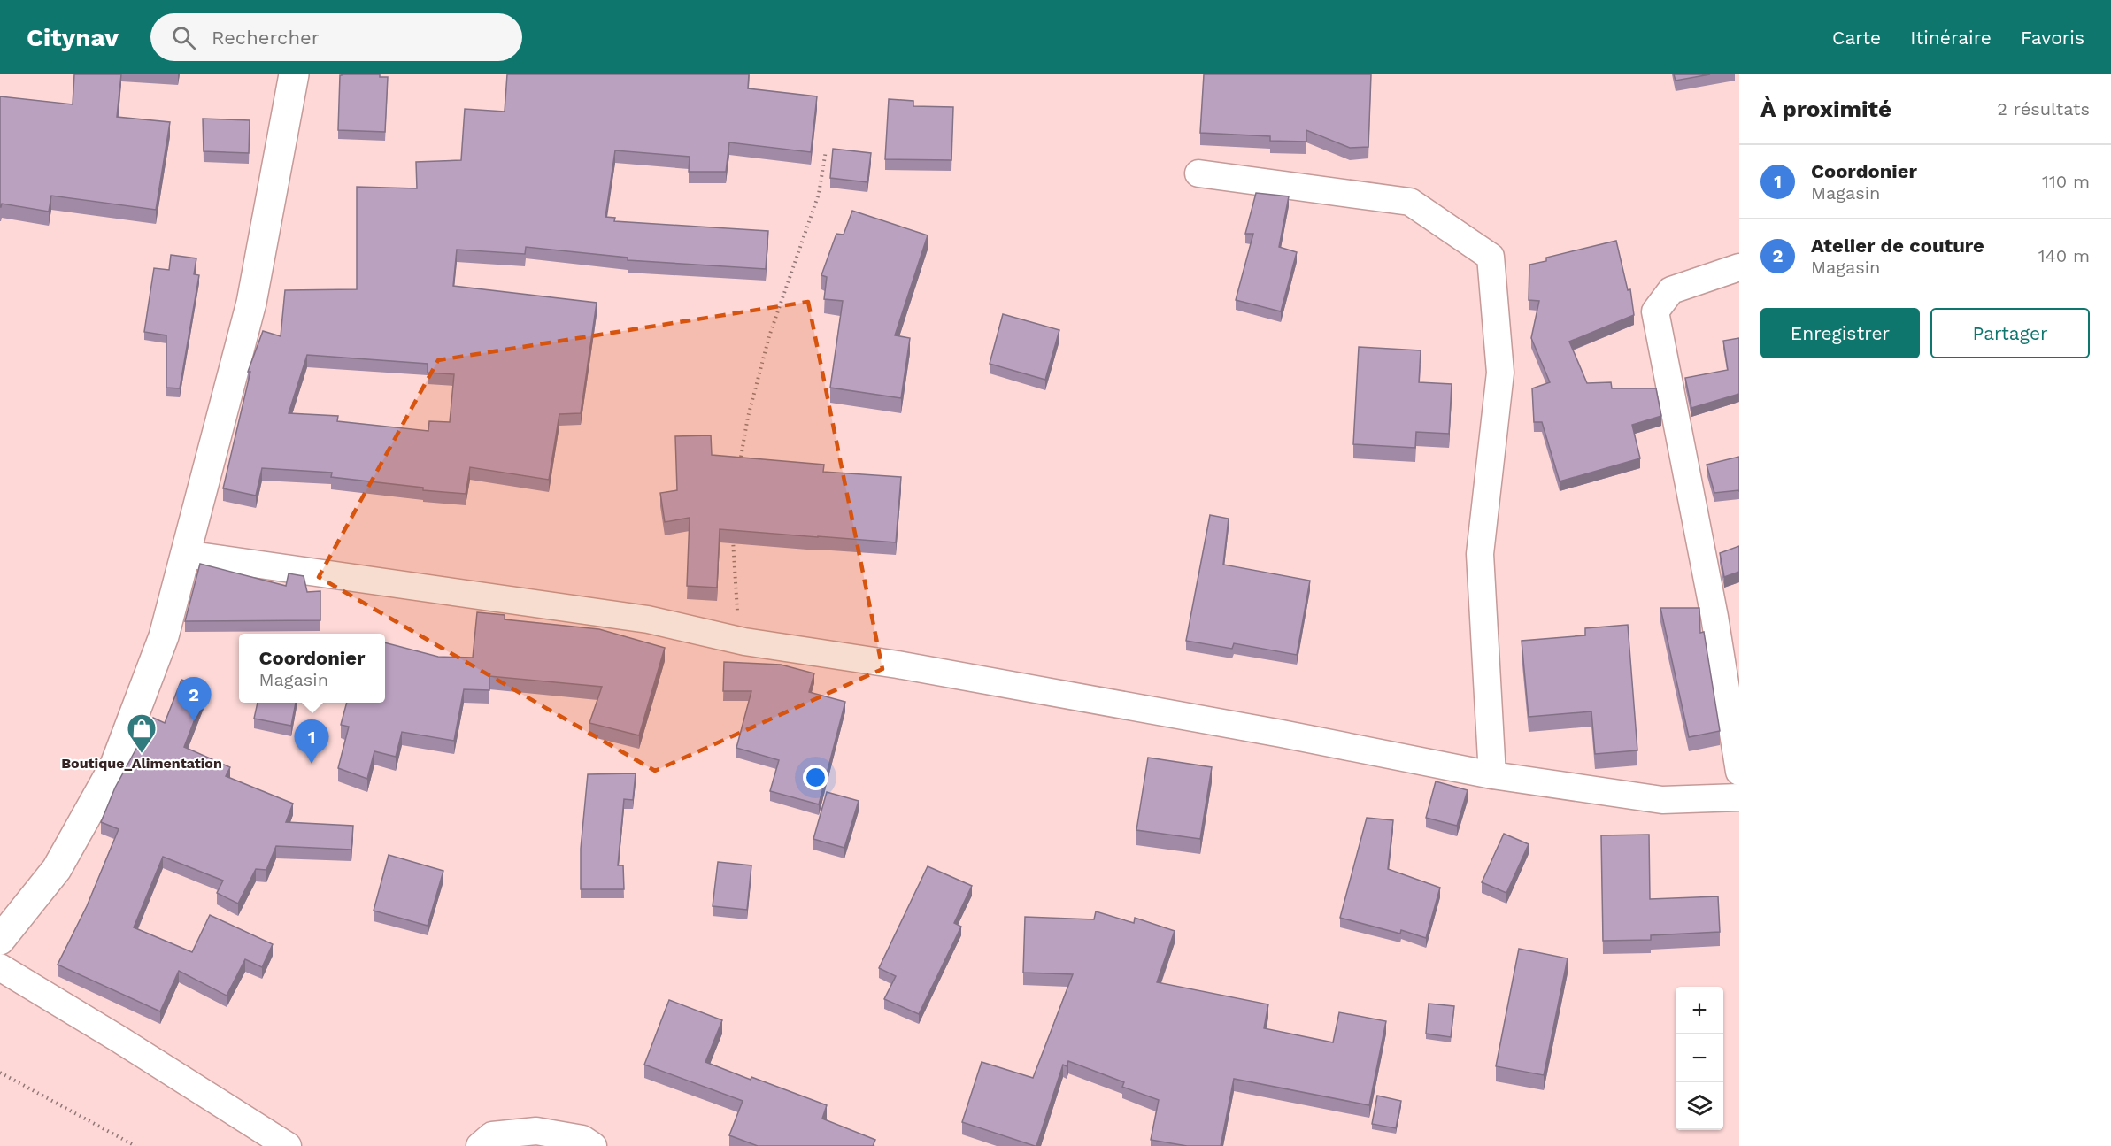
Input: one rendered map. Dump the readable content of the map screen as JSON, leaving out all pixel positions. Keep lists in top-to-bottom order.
{
  "places": {
    "shop": ["Boutique_Alimentation"]
  },
  "page": {
    "header": "Citynav",
    "search": "Rechercher",
    "nav": ["Carte", "Itinéraire", "Favoris"],
    "heading": ["À proximité", "2 résultats"],
    "list": [
      {
        "mark": "1",
        "name": "Coordonier",
        "note": "Magasin",
        "value": "110 m"
      },
      {
        "mark": "2",
        "name": "Atelier de couture",
        "note": "Magasin",
        "value": "140 m"
      }
    ],
    "buttons": ["Enregistrer", "Partager"],
    "popup": ["Coordonier", "Magasin"],
    "pins": ["2", "1"],
    "map_buttons": ["+", "−"]
  }
}
